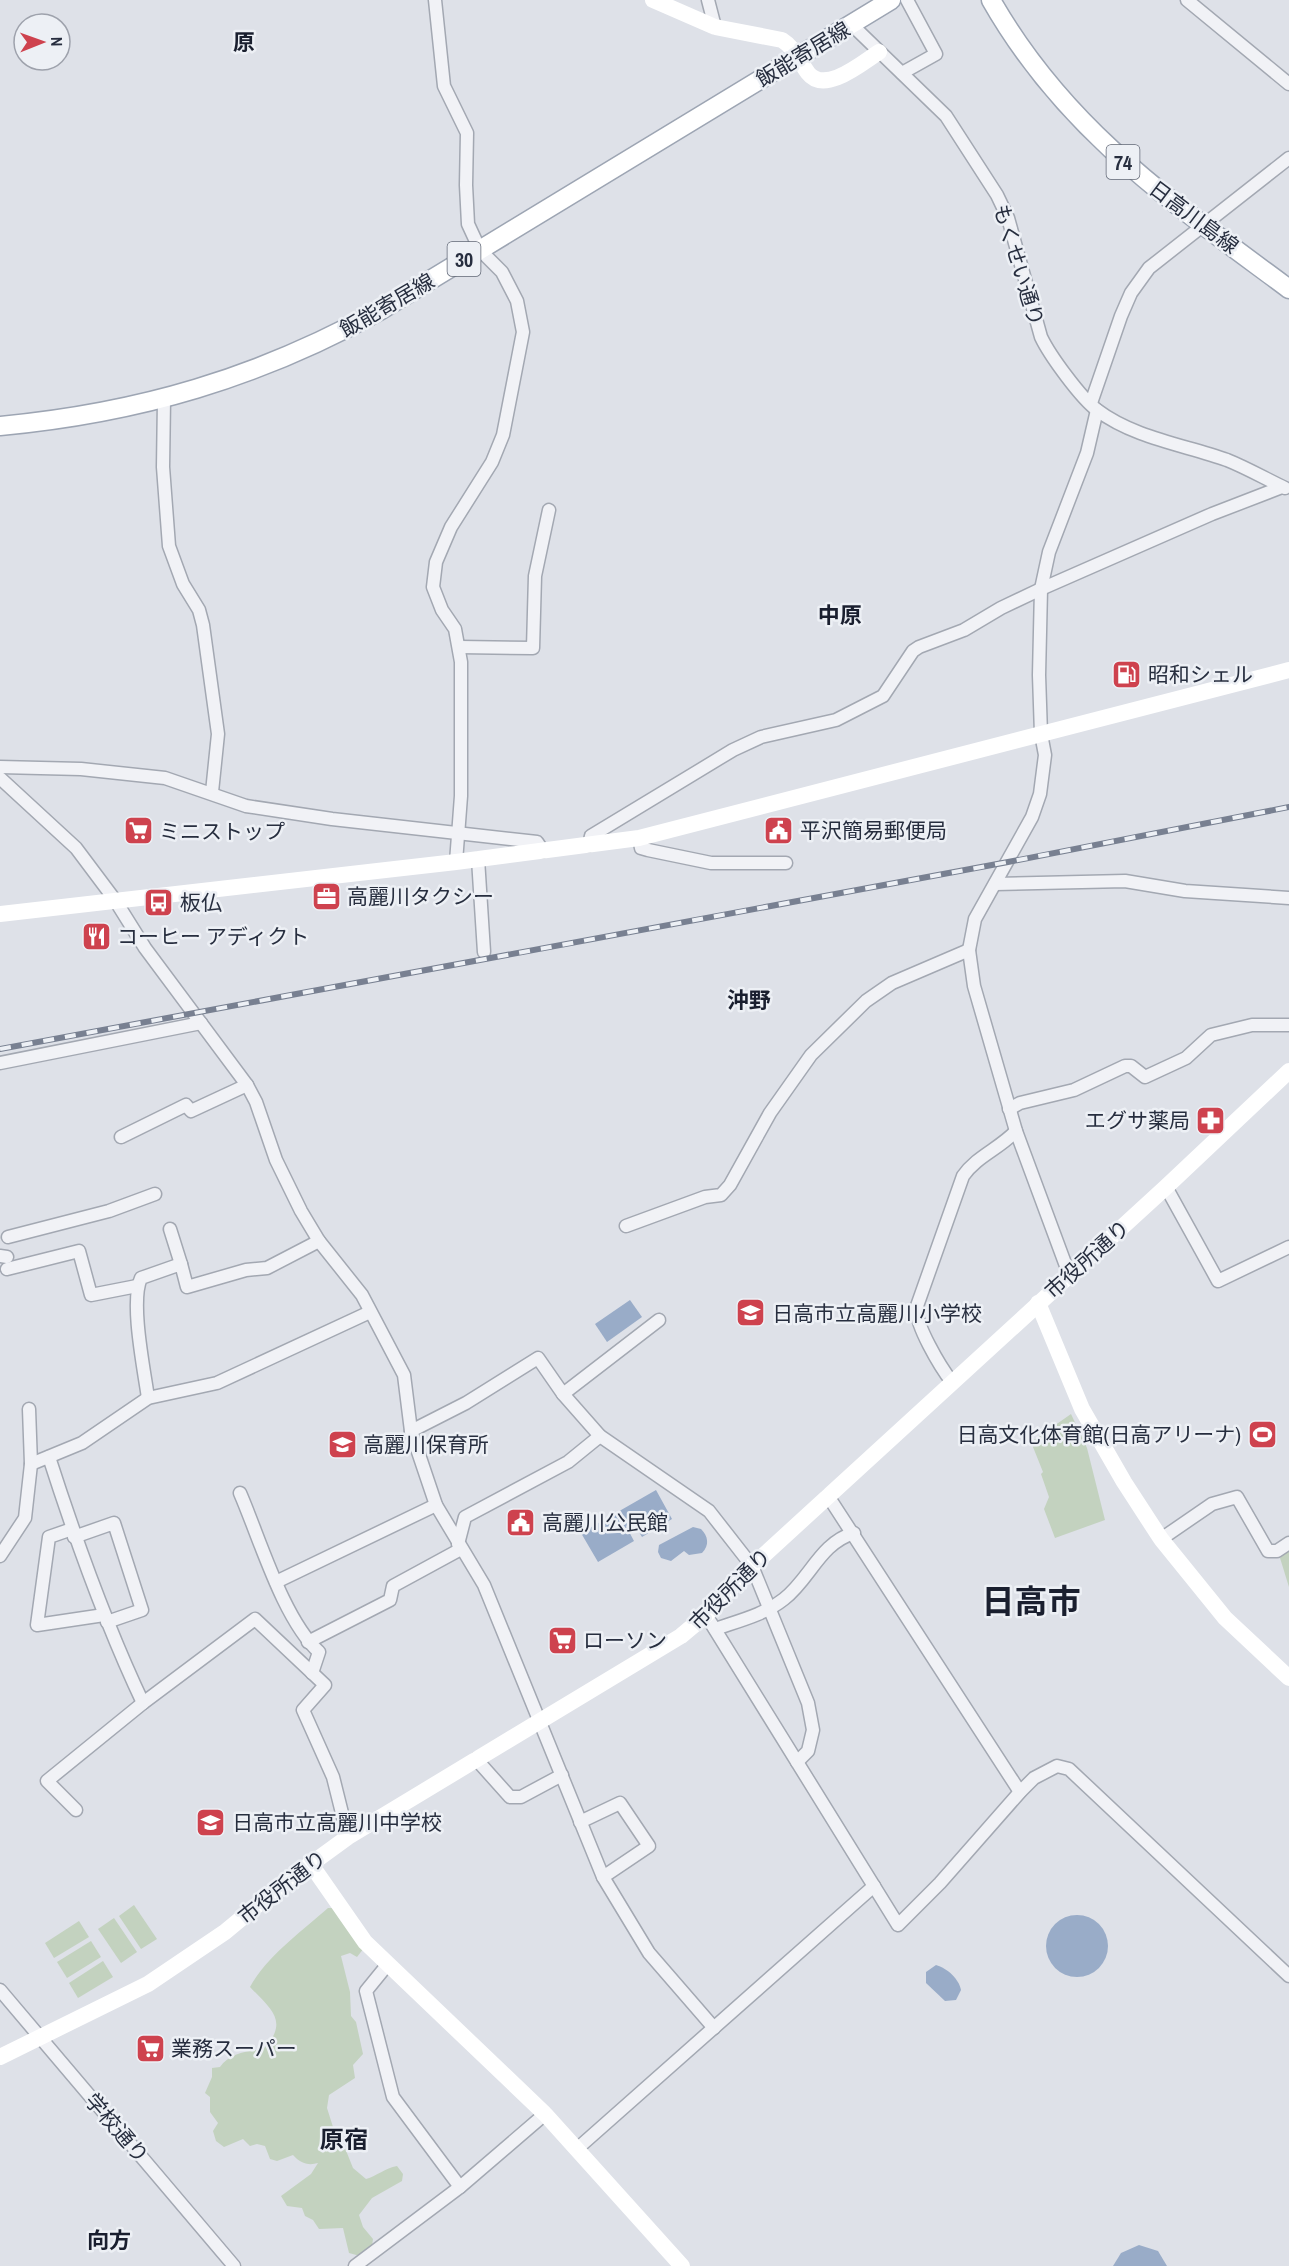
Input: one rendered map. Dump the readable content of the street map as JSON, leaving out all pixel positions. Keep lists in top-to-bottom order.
{
  "streets": {
    "main road": [
      "飯能寄居線",
      "74",
      "日高川島線",
      "30"
    ],
    "street": ["もくせい通り", "市役所通り", "学校通り"]
  },
  "crossings": [
    ["飯能寄居線", "もくせい通り"],
    ["市役所通り", "学校通り"]
  ],
  "districts": [
    "原",
    "中原",
    "沖野",
    "日高市",
    "原宿",
    "向方"
  ],
  "places": {
    "fuel station": ["昭和シェル"],
    "public building": ["平沢簡易郵便局", "高麗川公民館"],
    "supermarket": ["ミニストップ", "ローソン", "業務スーパー"],
    "office": ["高麗川タクシー"],
    "bus stop": ["板仏"],
    "restaurant": ["コーヒー アディクト"],
    "pharmacy": ["エグサ薬局"],
    "school or university": ["日高市立高麗川小学校", "高麗川保育所", "日高市立高麗川中学校"],
    "sports": ["日高文化体育館(日高アリーナ)"]
  },
  "north": "right"
}
